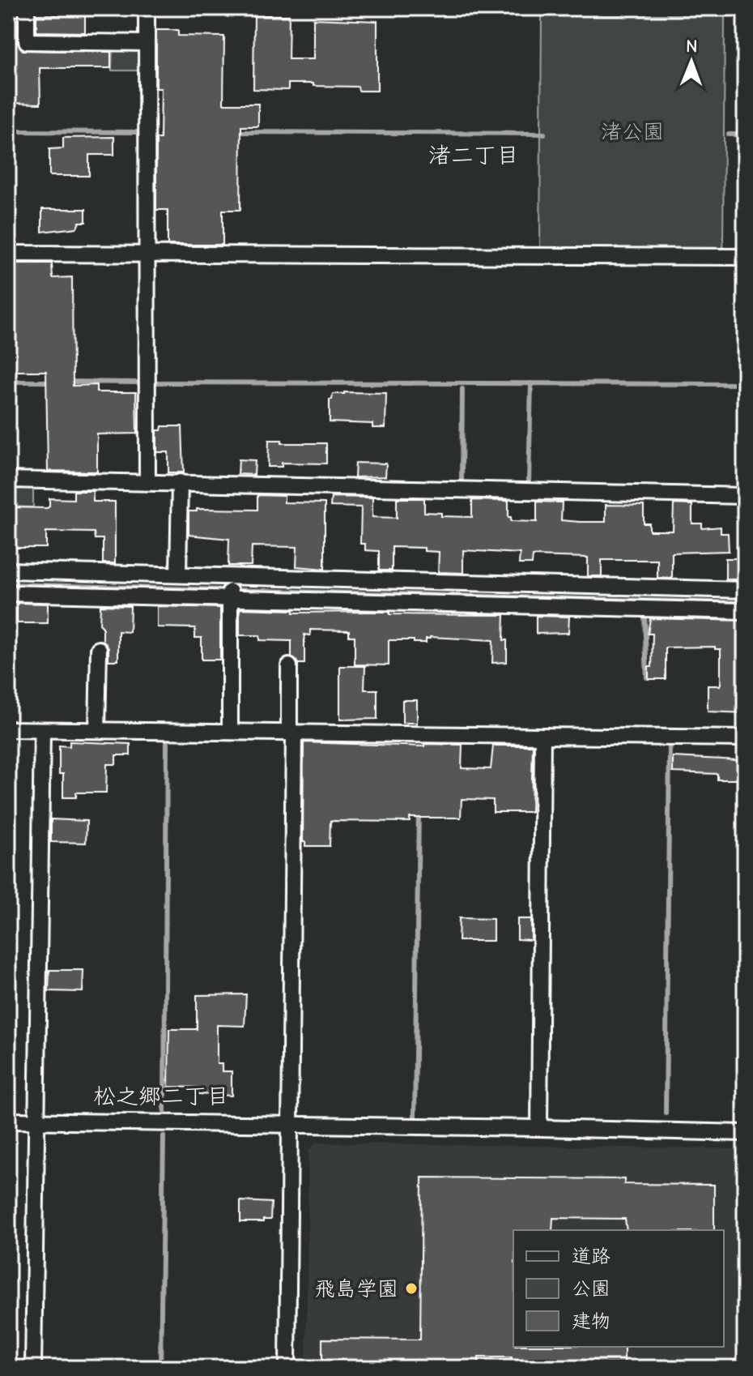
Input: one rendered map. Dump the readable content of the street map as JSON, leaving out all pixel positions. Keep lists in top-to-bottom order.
{
  "districts": ["渚二丁目", "松之郷二丁目"],
  "parks": ["渚公園"],
  "places": ["飛島学園"],
  "legend": ["道路", "公園", "建物"],
  "north": "top"
}
